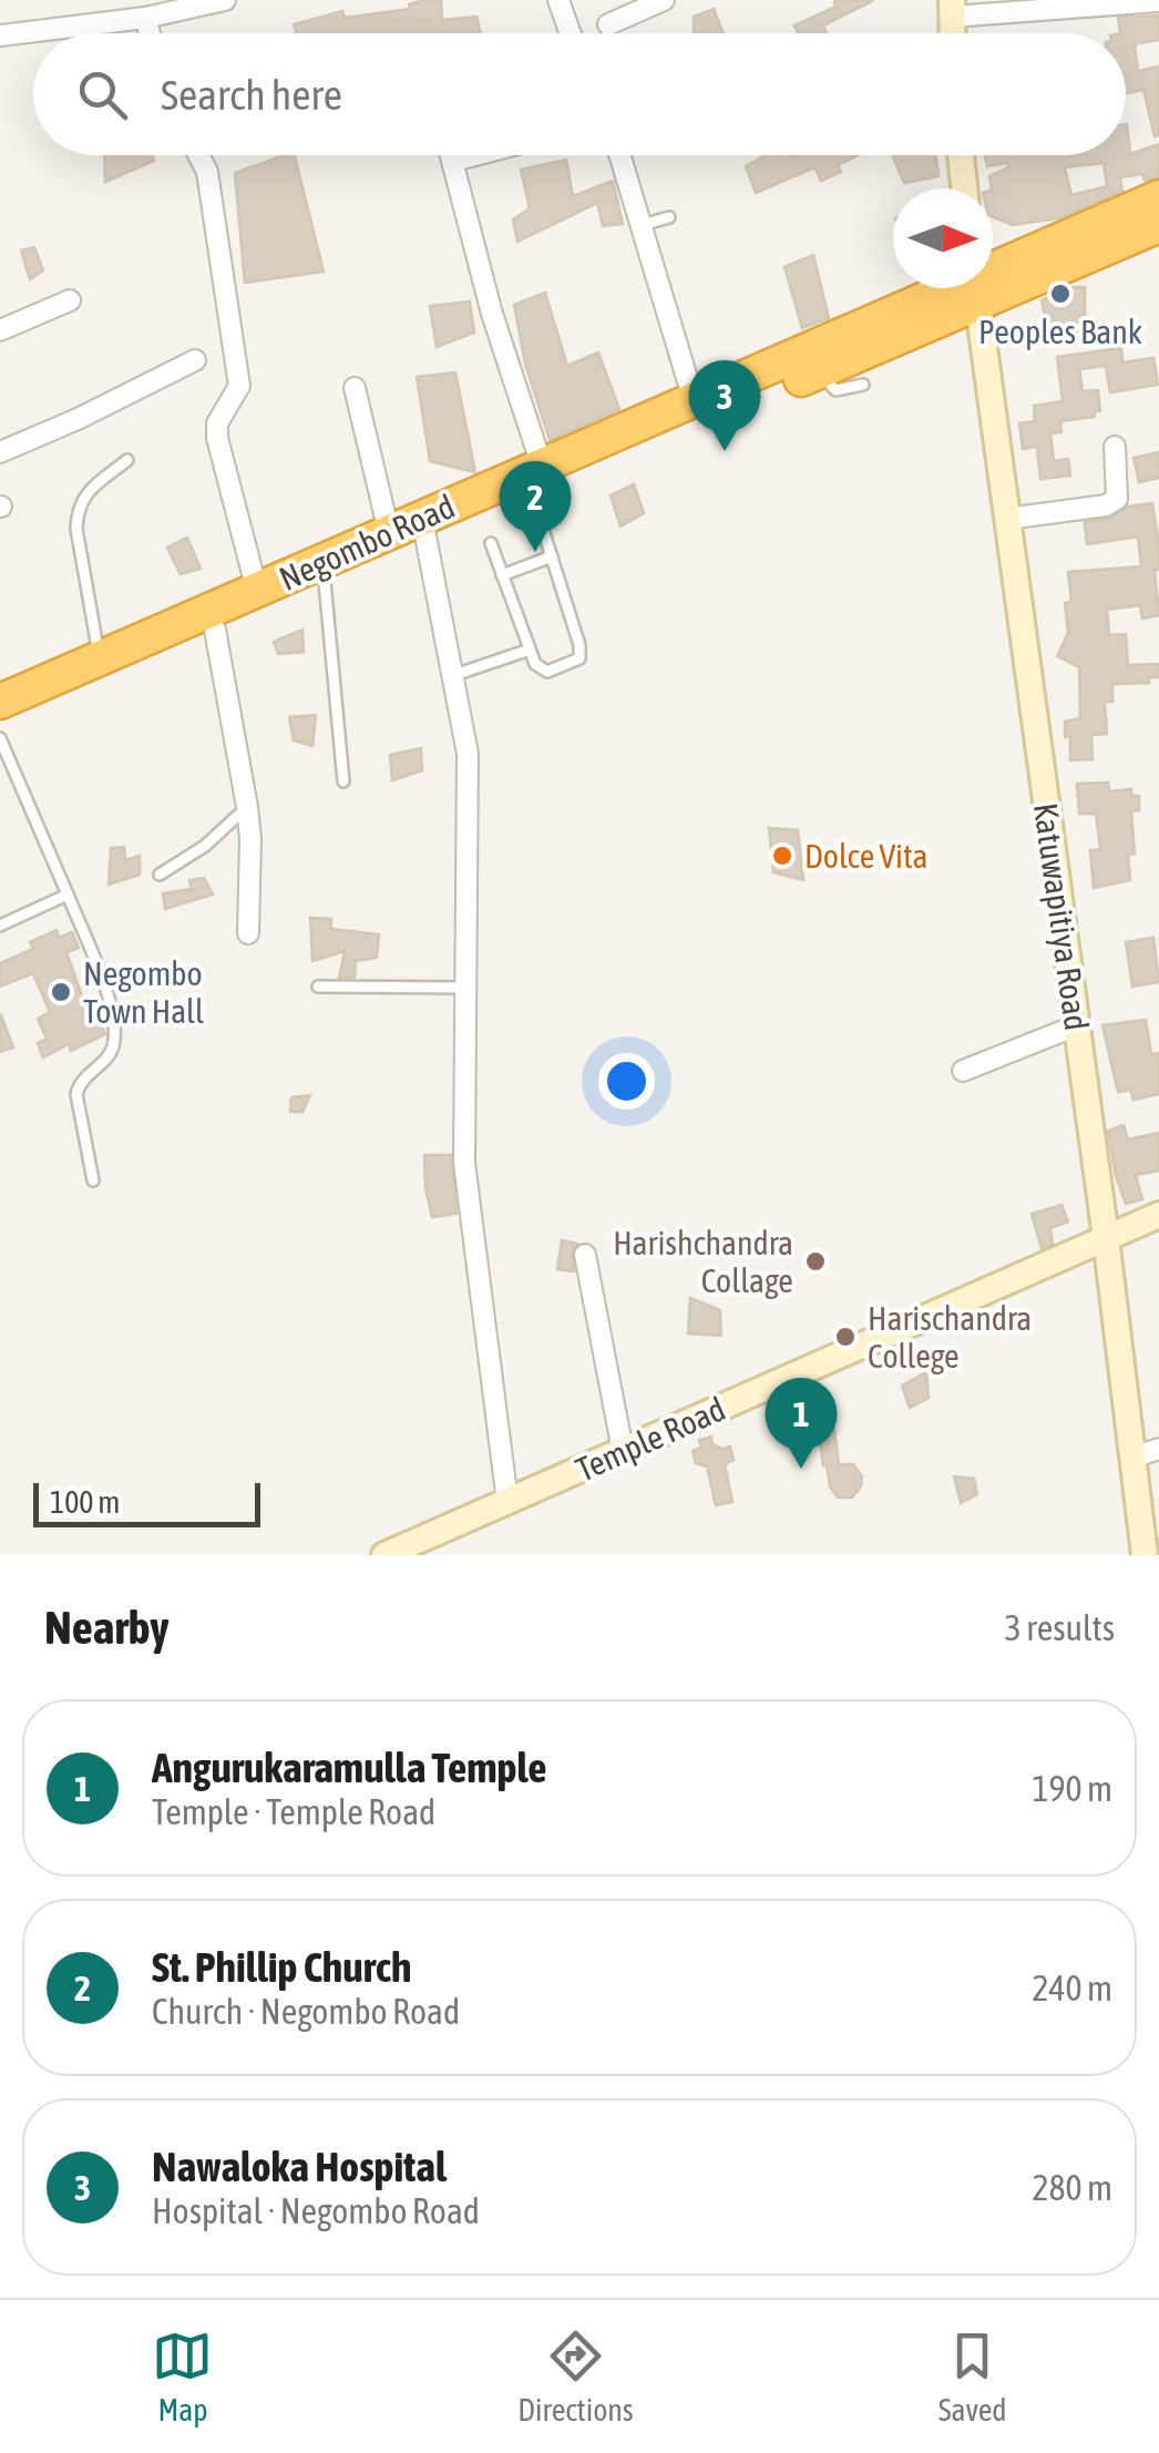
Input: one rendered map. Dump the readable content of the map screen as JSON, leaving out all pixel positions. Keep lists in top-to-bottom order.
{
  "streets": {
    "highway": ["Negombo Road"],
    "street": ["Katuwapitiya Road", "Temple Road"]
  },
  "crossings": [
    ["Katuwapitiya Road", "Temple Road"]
  ],
  "places": [
    "Peoples Bank",
    "Dolce Vita",
    "Negombo Town Hall",
    "Harishchandra Collage",
    "Harischandra College"
  ],
  "scale_bar": "100 m",
  "north": "right",
  "page": {
    "search": "Search here",
    "pins": ["3", "2", "1"],
    "scale": "100 m",
    "heading": ["Nearby", "3 results"],
    "list": [
      {
        "mark": "1",
        "name": "Angurukaramulla Temple",
        "note": "Temple · Temple Road",
        "value": "190 m"
      },
      {
        "mark": "2",
        "name": "St. Phillip Church",
        "note": "Church · Negombo Road",
        "value": "240 m"
      },
      {
        "mark": "3",
        "name": "Nawaloka Hospital",
        "note": "Hospital · Negombo Road",
        "value": "280 m"
      }
    ],
    "nav": ["Map", "Directions", "Saved"]
  }
}
